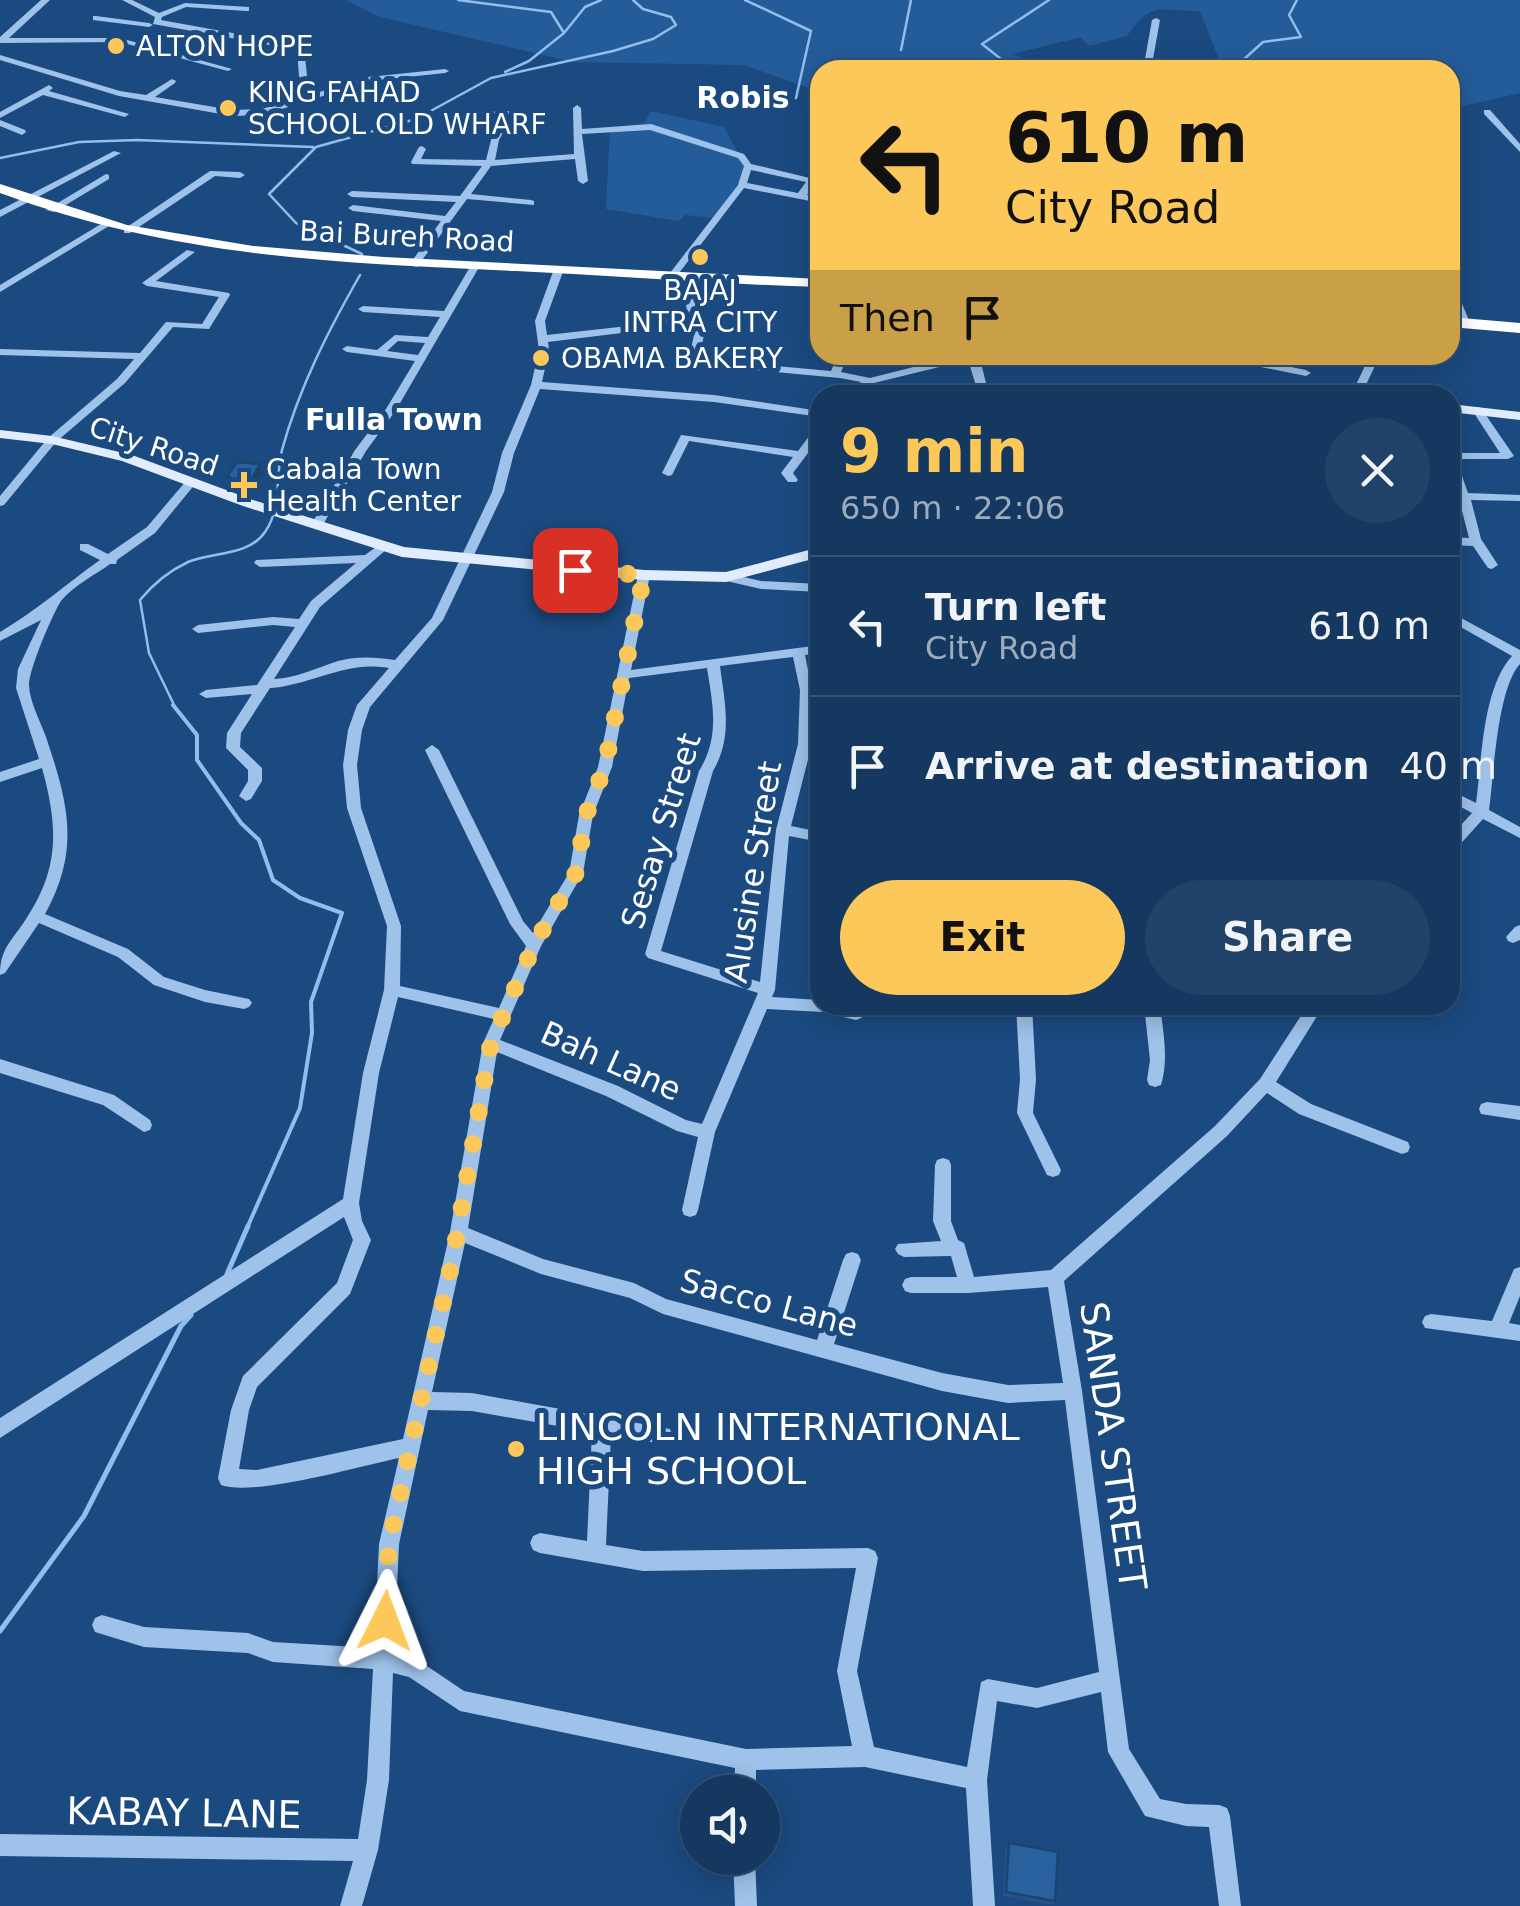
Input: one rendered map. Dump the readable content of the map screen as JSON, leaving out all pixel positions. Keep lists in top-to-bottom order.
{
  "streets": {
    "highway": ["Bai Bureh Road"],
    "main road": ["City Road"],
    "street": [
      "Sesay Street",
      "Alusine Street",
      "Bah Lane",
      "Sacco Lane",
      "SANDA STREET",
      "KABAY LANE"
    ]
  },
  "crossings": [
    ["Sesay Street", "Alusine Street"],
    ["Alusine Street", "Bah Lane"],
    ["Sacco Lane", "SANDA STREET"]
  ],
  "districts": ["Robis", "Fulla Town"],
  "places": {
    "other": [
      "ALTON HOPE",
      "KING FAHAD SCHOOL OLD WHARF",
      "BAJAJ INTRA CITY",
      "OBAMA BAKERY",
      "LINCOLN INTERNATIONAL HIGH SCHOOL"
    ],
    "health": ["Cabala Town Health Center"]
  },
  "page": {
    "turn": ["610 m", "City Road"],
    "then": "Then",
    "heading": ["9 min", "650 m · 22:06"],
    "list": [
      {
        "name": "Turn left",
        "note": "City Road",
        "value": "610 m"
      },
      {
        "name": "Arrive at destination",
        "value": "40 m"
      }
    ],
    "buttons": ["Exit", "Share"]
  }
}
